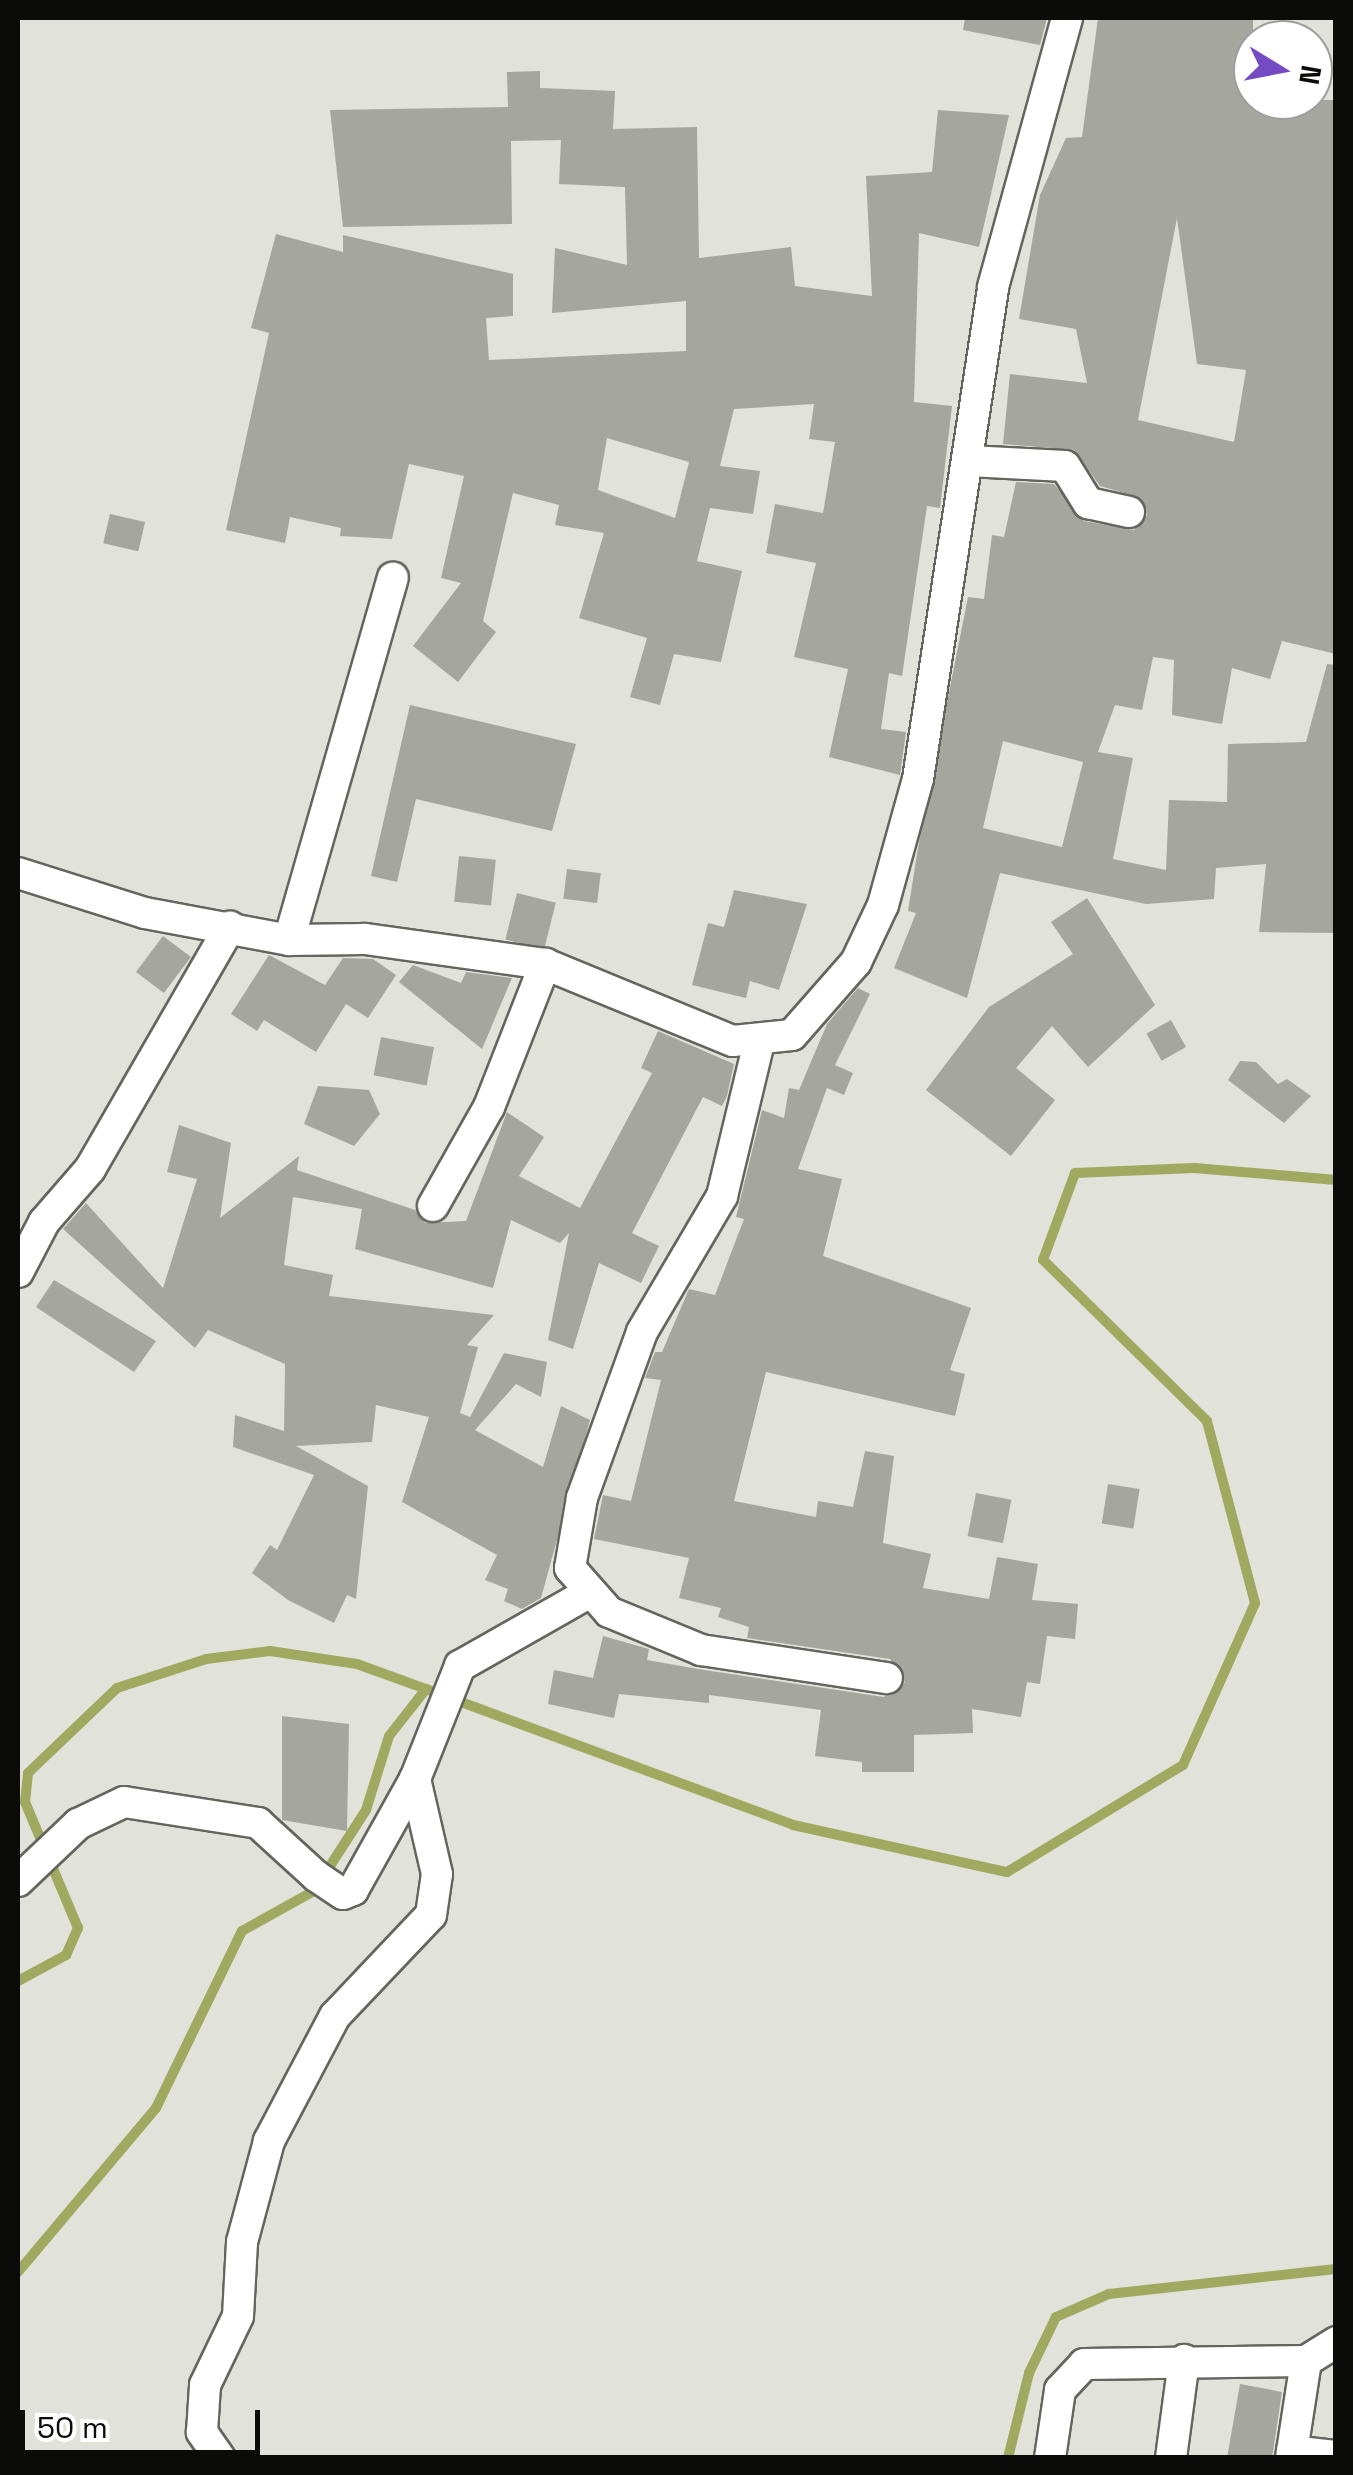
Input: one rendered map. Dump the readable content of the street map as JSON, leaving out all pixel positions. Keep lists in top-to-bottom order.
{
  "scale_bar": "50 m",
  "north": "right"
}
